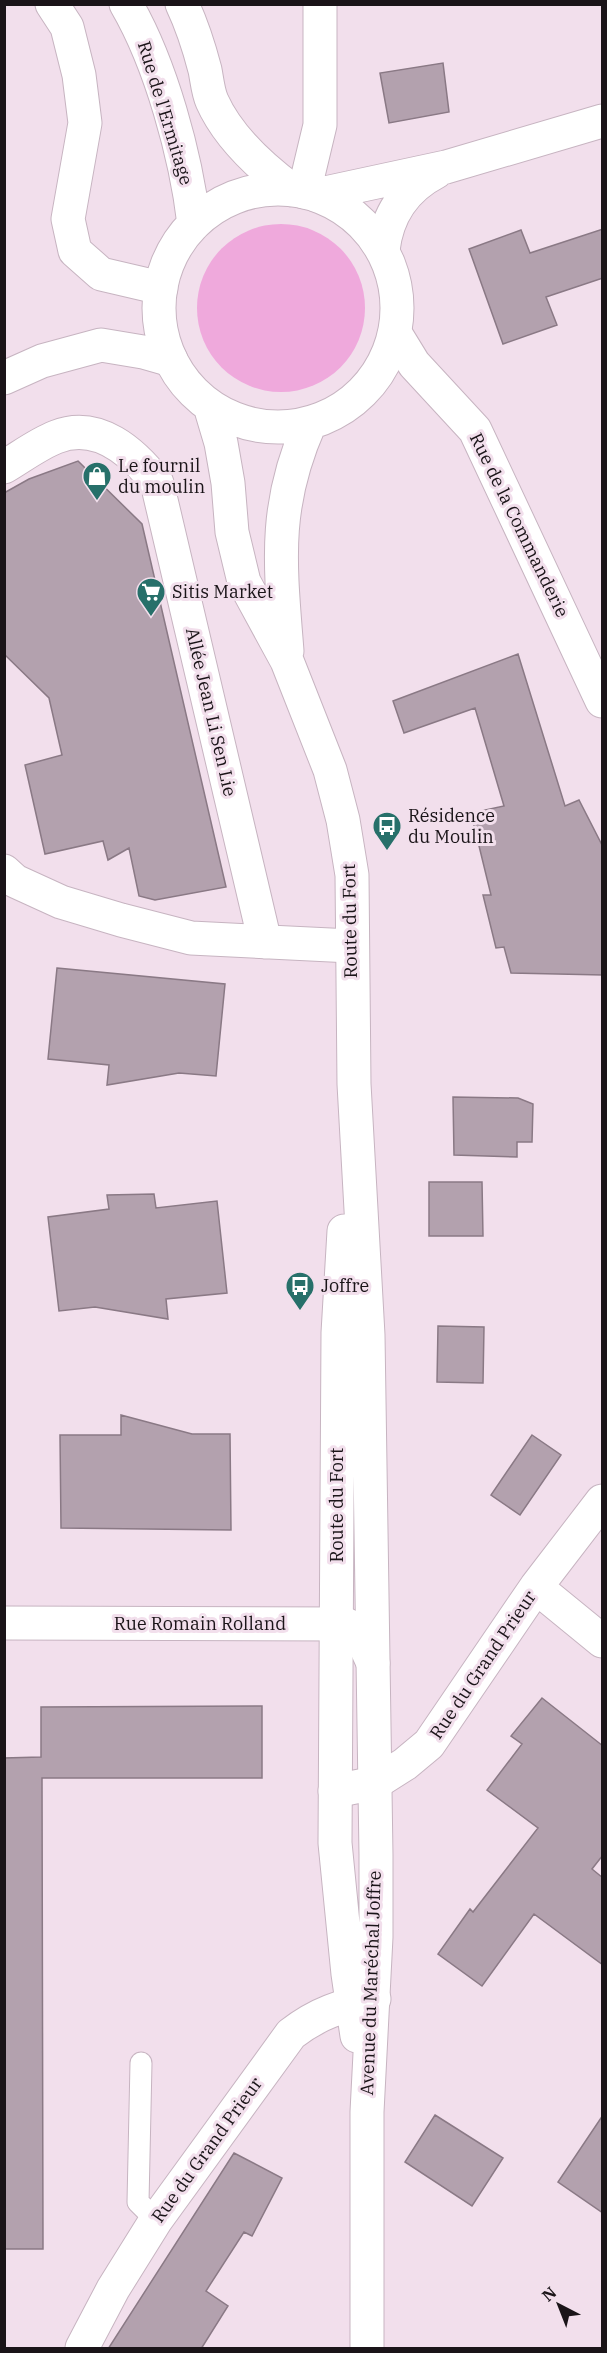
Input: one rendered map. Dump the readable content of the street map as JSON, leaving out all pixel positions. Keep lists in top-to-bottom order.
{
  "streets": {
    "street": [
      "Rue de l'Ermitage",
      "Rue de la Commanderie",
      "Allée Jean Li Sen Lie",
      "Route du Fort",
      "Rue Romain Rolland",
      "Rue du Grand Prieur",
      "Avenue du Maréchal Joffre"
    ]
  },
  "crossings": [
    ["Route du Fort", "Rue Romain Rolland"],
    ["Route du Fort", "Rue du Grand Prieur"],
    ["Route du Fort", "Avenue du Maréchal Joffre"],
    ["Rue du Grand Prieur", "Avenue du Maréchal Joffre"]
  ],
  "places": {
    "shop": ["Le fournil du moulin"],
    "supermarket": ["Sitis Market"],
    "bus stop": ["Résidence du Moulin", "Joffre"]
  },
  "north": "top left"
}
